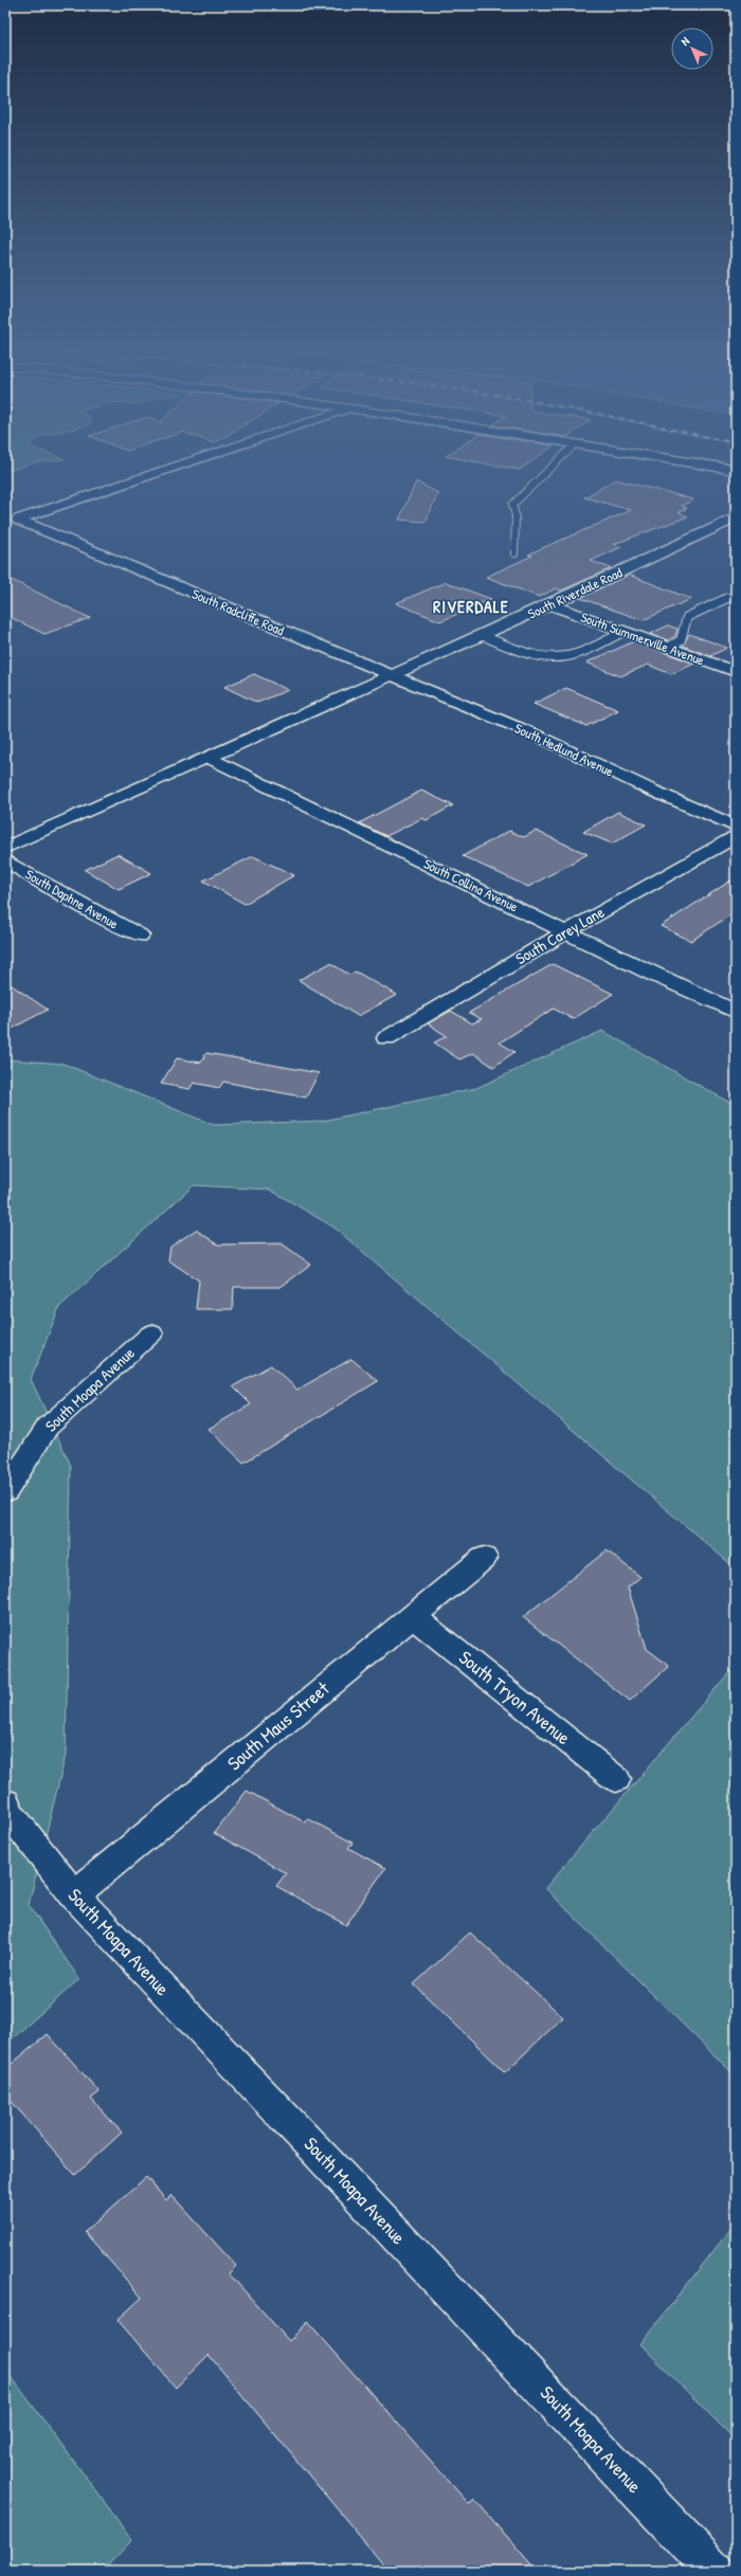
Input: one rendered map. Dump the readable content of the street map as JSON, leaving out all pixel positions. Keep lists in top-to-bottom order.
{
  "streets": {
    "street": [
      "South Riverdale Road",
      "South Radcliffe Road",
      "South Summerville Avenue",
      "South Hedlund Avenue",
      "South Collina Avenue",
      "South Daphne Avenue",
      "South Carey Lane",
      "South Moapa Avenue",
      "South Tryon Avenue",
      "South Maus Street"
    ]
  },
  "crossings": [
    ["South Riverdale Road", "South Radcliffe Road"],
    ["South Riverdale Road", "South Summerville Avenue"],
    ["South Riverdale Road", "South Hedlund Avenue"],
    ["South Radcliffe Road", "South Hedlund Avenue"],
    ["South Collina Avenue", "South Carey Lane"],
    ["South Moapa Avenue", "South Maus Street"],
    ["South Tryon Avenue", "South Maus Street"]
  ],
  "districts": ["RIVERDALE"],
  "north": "top left"
}
